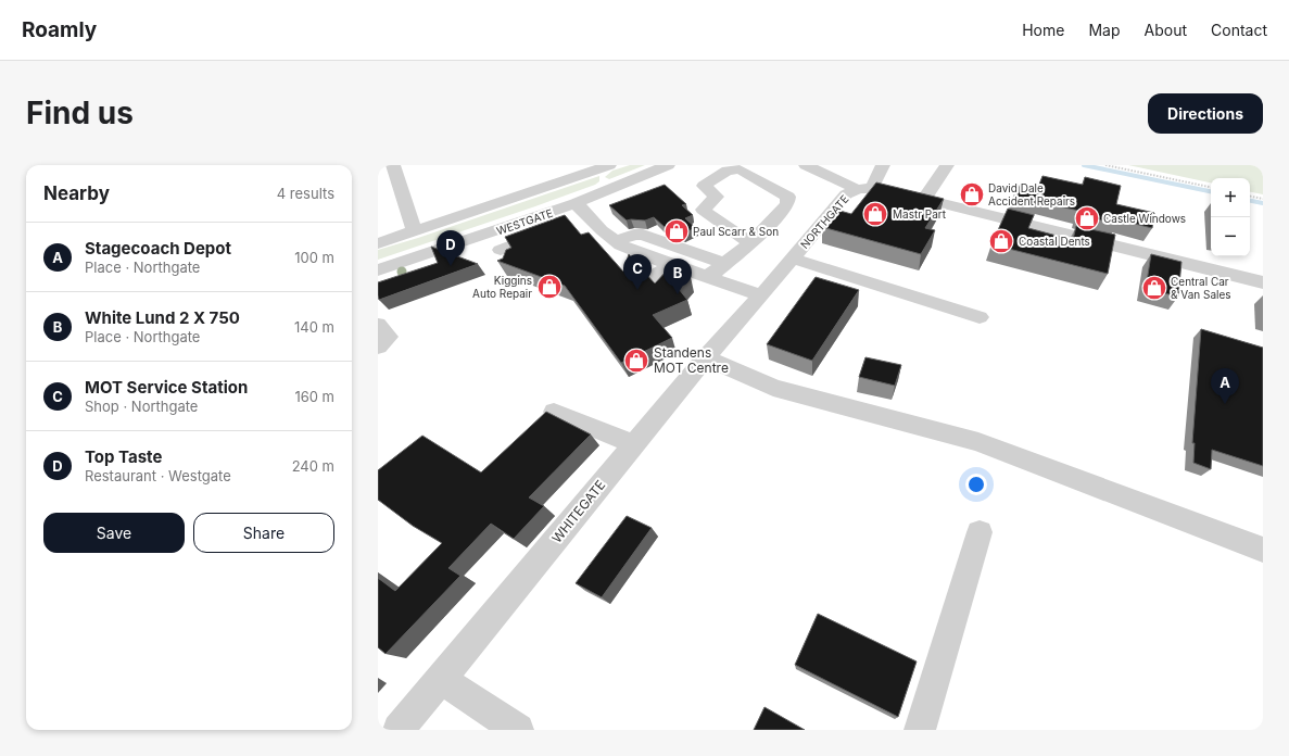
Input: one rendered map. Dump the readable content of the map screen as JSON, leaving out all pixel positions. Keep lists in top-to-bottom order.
{
  "streets": {
    "street": ["WESTGATE", "NORTHGATE", "WHITEGATE"]
  },
  "crossings": [
    ["NORTHGATE", "WHITEGATE"]
  ],
  "places": {
    "shop": [
      "David Dale Accident Repairs",
      "Mastr Part",
      "Castle Windows",
      "Paul Scarr & Son",
      "Coastal Dents",
      "Kiggins Auto Repair",
      "Central Car & Van Sales",
      "Standens MOT Centre"
    ]
  },
  "page": {
    "header": "Roamly",
    "nav": [
      "Home",
      "Map",
      "About",
      "Contact"
    ],
    "buttons": [
      "Directions",
      ["Save", "Share"]
    ],
    "title": "Find us",
    "heading": ["Nearby", "4 results"],
    "map_buttons": ["+", "−"],
    "list": [
      {
        "mark": "A",
        "name": "Stagecoach Depot",
        "note": "Place · Northgate",
        "value": "100 m"
      },
      {
        "mark": "B",
        "name": "White Lund 2 X 750",
        "note": "Place · Northgate",
        "value": "140 m"
      },
      {
        "mark": "C",
        "name": "MOT Service Station",
        "note": "Shop · Northgate",
        "value": "160 m"
      },
      {
        "mark": "D",
        "name": "Top Taste",
        "note": "Restaurant · Westgate",
        "value": "240 m"
      }
    ],
    "pins": [
      "D",
      "C",
      "B",
      "A"
    ]
  }
}
